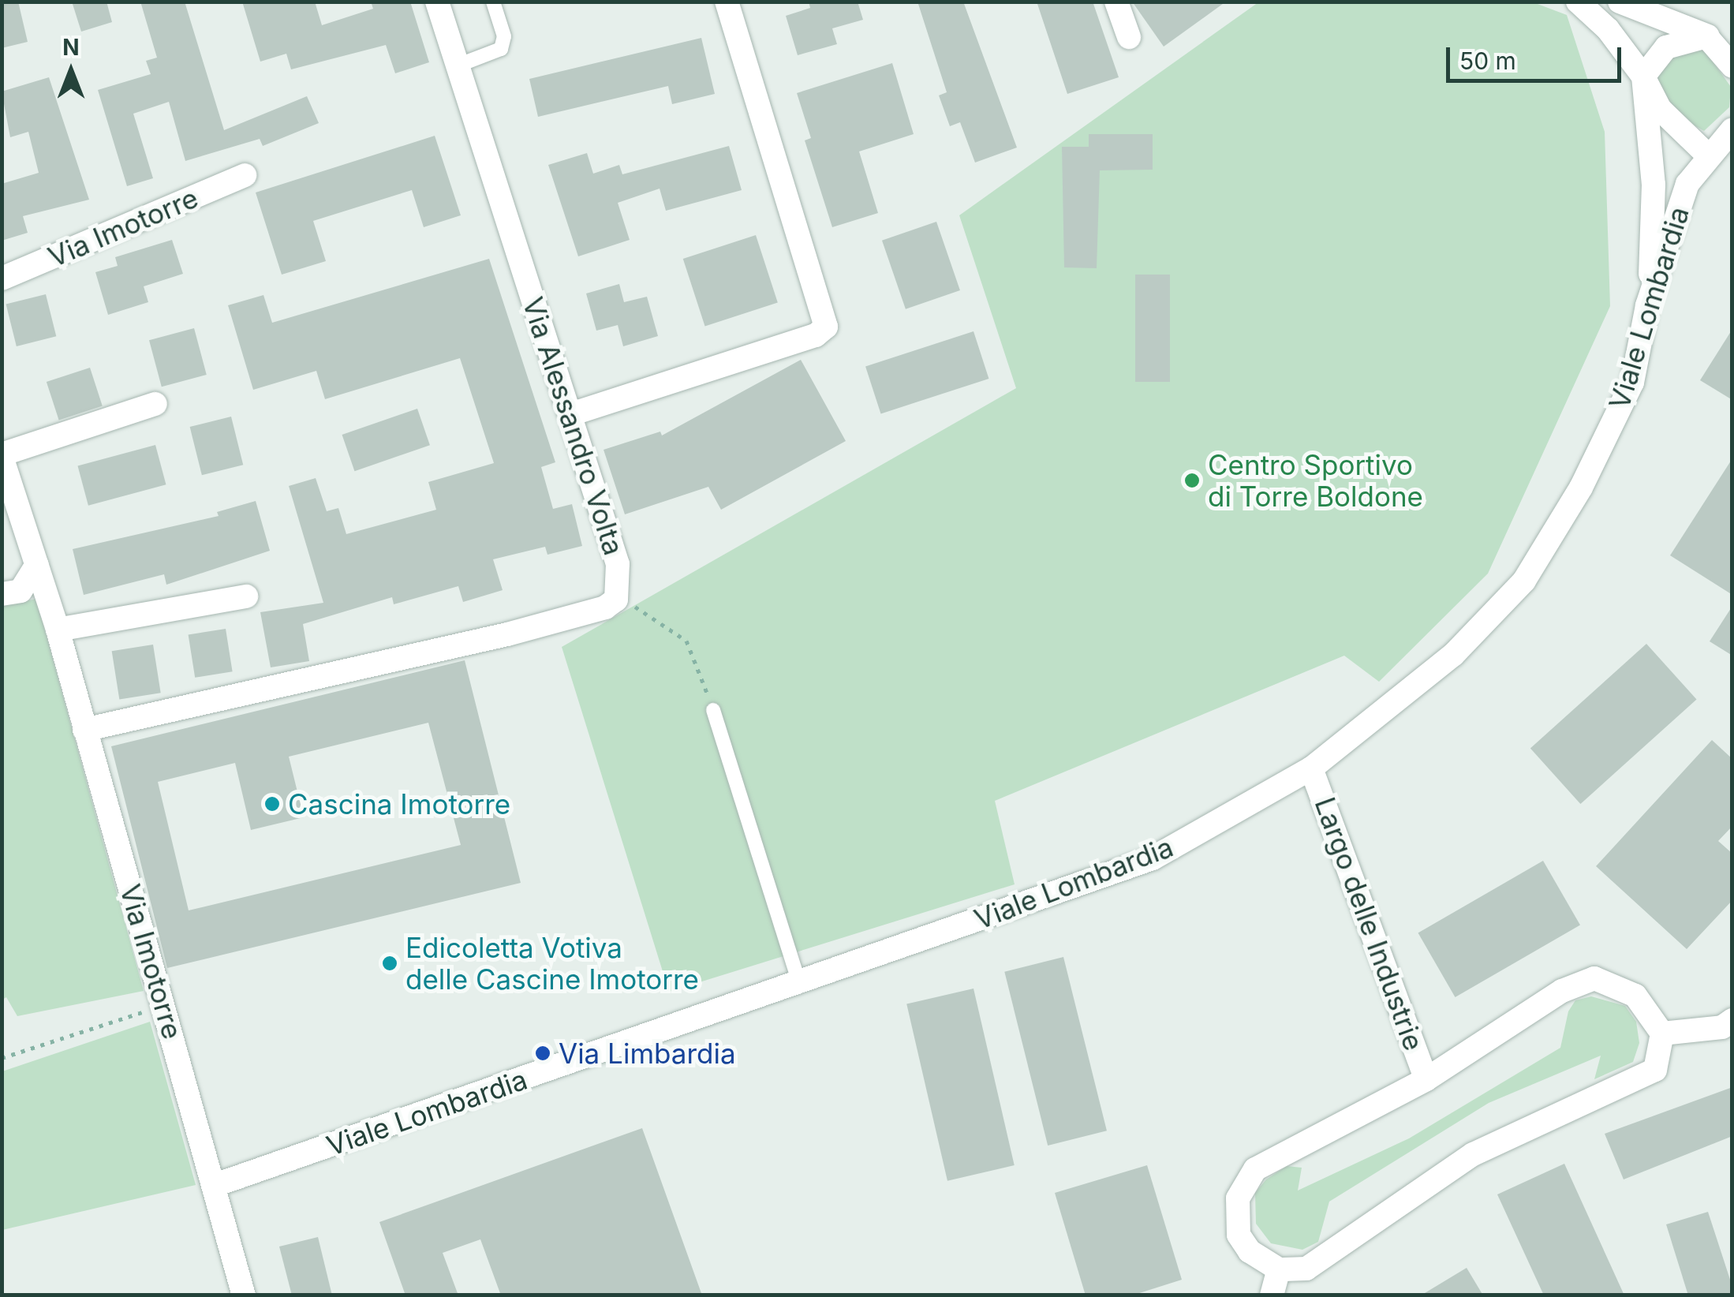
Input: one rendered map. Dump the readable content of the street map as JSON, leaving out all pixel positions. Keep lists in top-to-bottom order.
{
  "streets": {
    "street": [
      "Via Imotorre",
      "Viale Lombardia",
      "Via Alessandro Volta",
      "Largo delle Industrie"
    ]
  },
  "crossings": [
    ["Via Imotorre", "Viale Lombardia"],
    ["Via Imotorre", "Via Alessandro Volta"],
    ["Viale Lombardia", "Largo delle Industrie"]
  ],
  "places": [
    "Centro Sportivo di Torre Boldone",
    "Cascina Imotorre",
    "Edicoletta Votiva delle Cascine Imotorre",
    "Via Limbardia"
  ],
  "scale_bar": "50 m",
  "north": "top"
}
